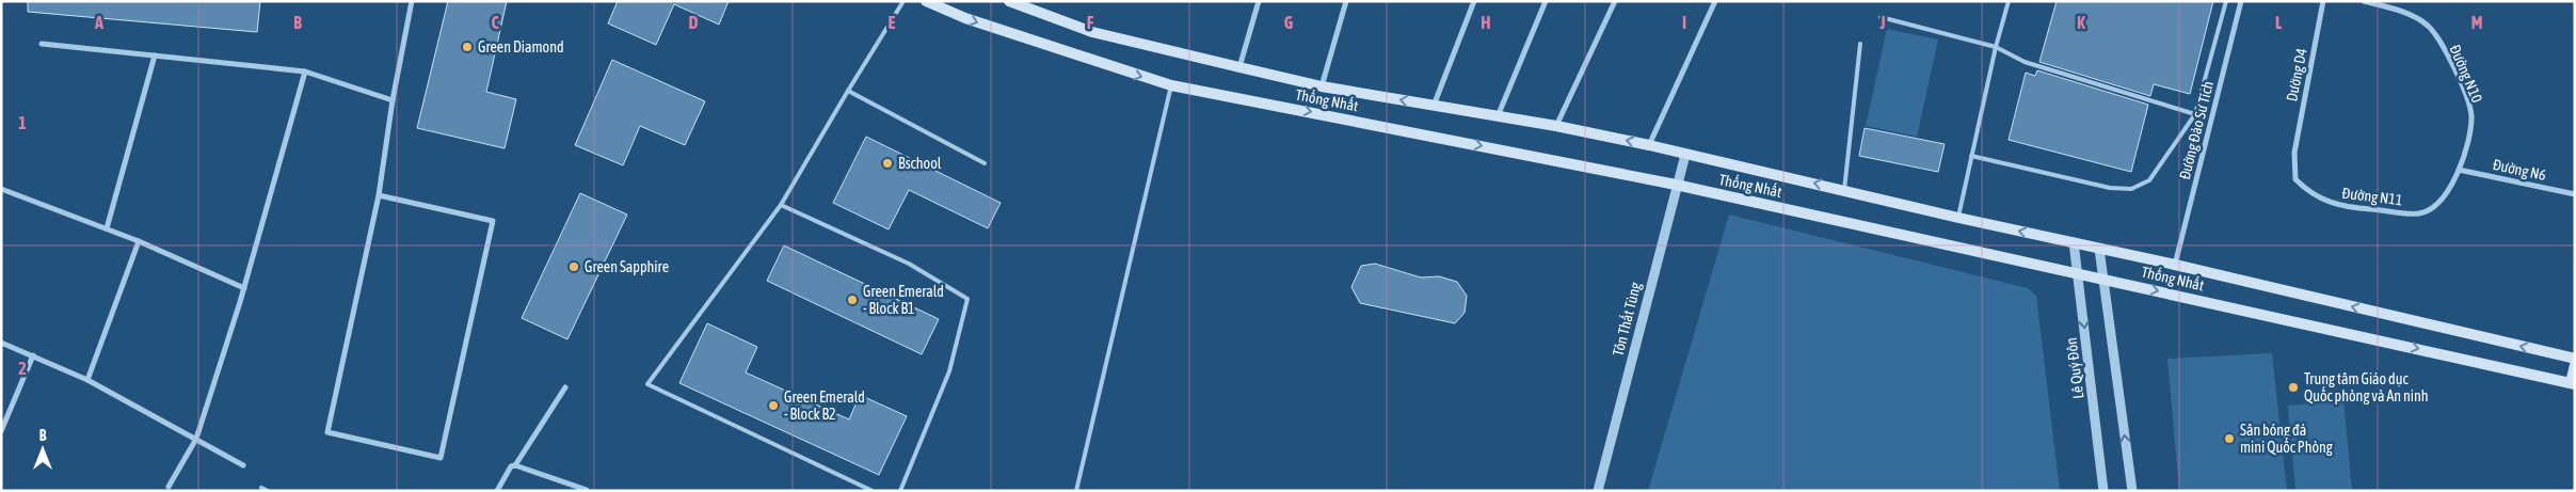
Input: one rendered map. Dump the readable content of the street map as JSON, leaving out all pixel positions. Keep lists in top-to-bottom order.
{
  "streets": {
    "main road": ["Thống Nhất"],
    "street": [
      "Đường N10",
      "Dường D4",
      "Đường Đào Sư Tích",
      "Đường N6",
      "Đường N11",
      "Tôn Thất Tùng",
      "Lê Quý Đôn"
    ]
  },
  "crossings": [
    ["Đường N10", "Đường N6"],
    ["Đường N10", "Đường N11"],
    ["Dường D4", "Đường N11"],
    ["Thống Nhất", "Đường Đào Sư Tích"],
    ["Thống Nhất", "Tôn Thất Tùng"],
    ["Thống Nhất", "Lê Quý Đôn"],
    ["Đường N6", "Đường N11"]
  ],
  "places": [
    "Green Diamond",
    "Bschool",
    "Green Sapphire",
    "Green Emerald - Block B1",
    "Trung tâm Giáo dục Quốc phòng và An ninh",
    "Green Emerald - Block B2",
    "Sân bóng đá mini Quốc Phòng"
  ],
  "north": "top",
  "grid": {
    "columns": [
      "A",
      "B",
      "C",
      "D",
      "E",
      "F",
      "G",
      "H",
      "I",
      "J",
      "K",
      "L",
      "M"
    ],
    "rows": ["1", "2"]
  }
}
